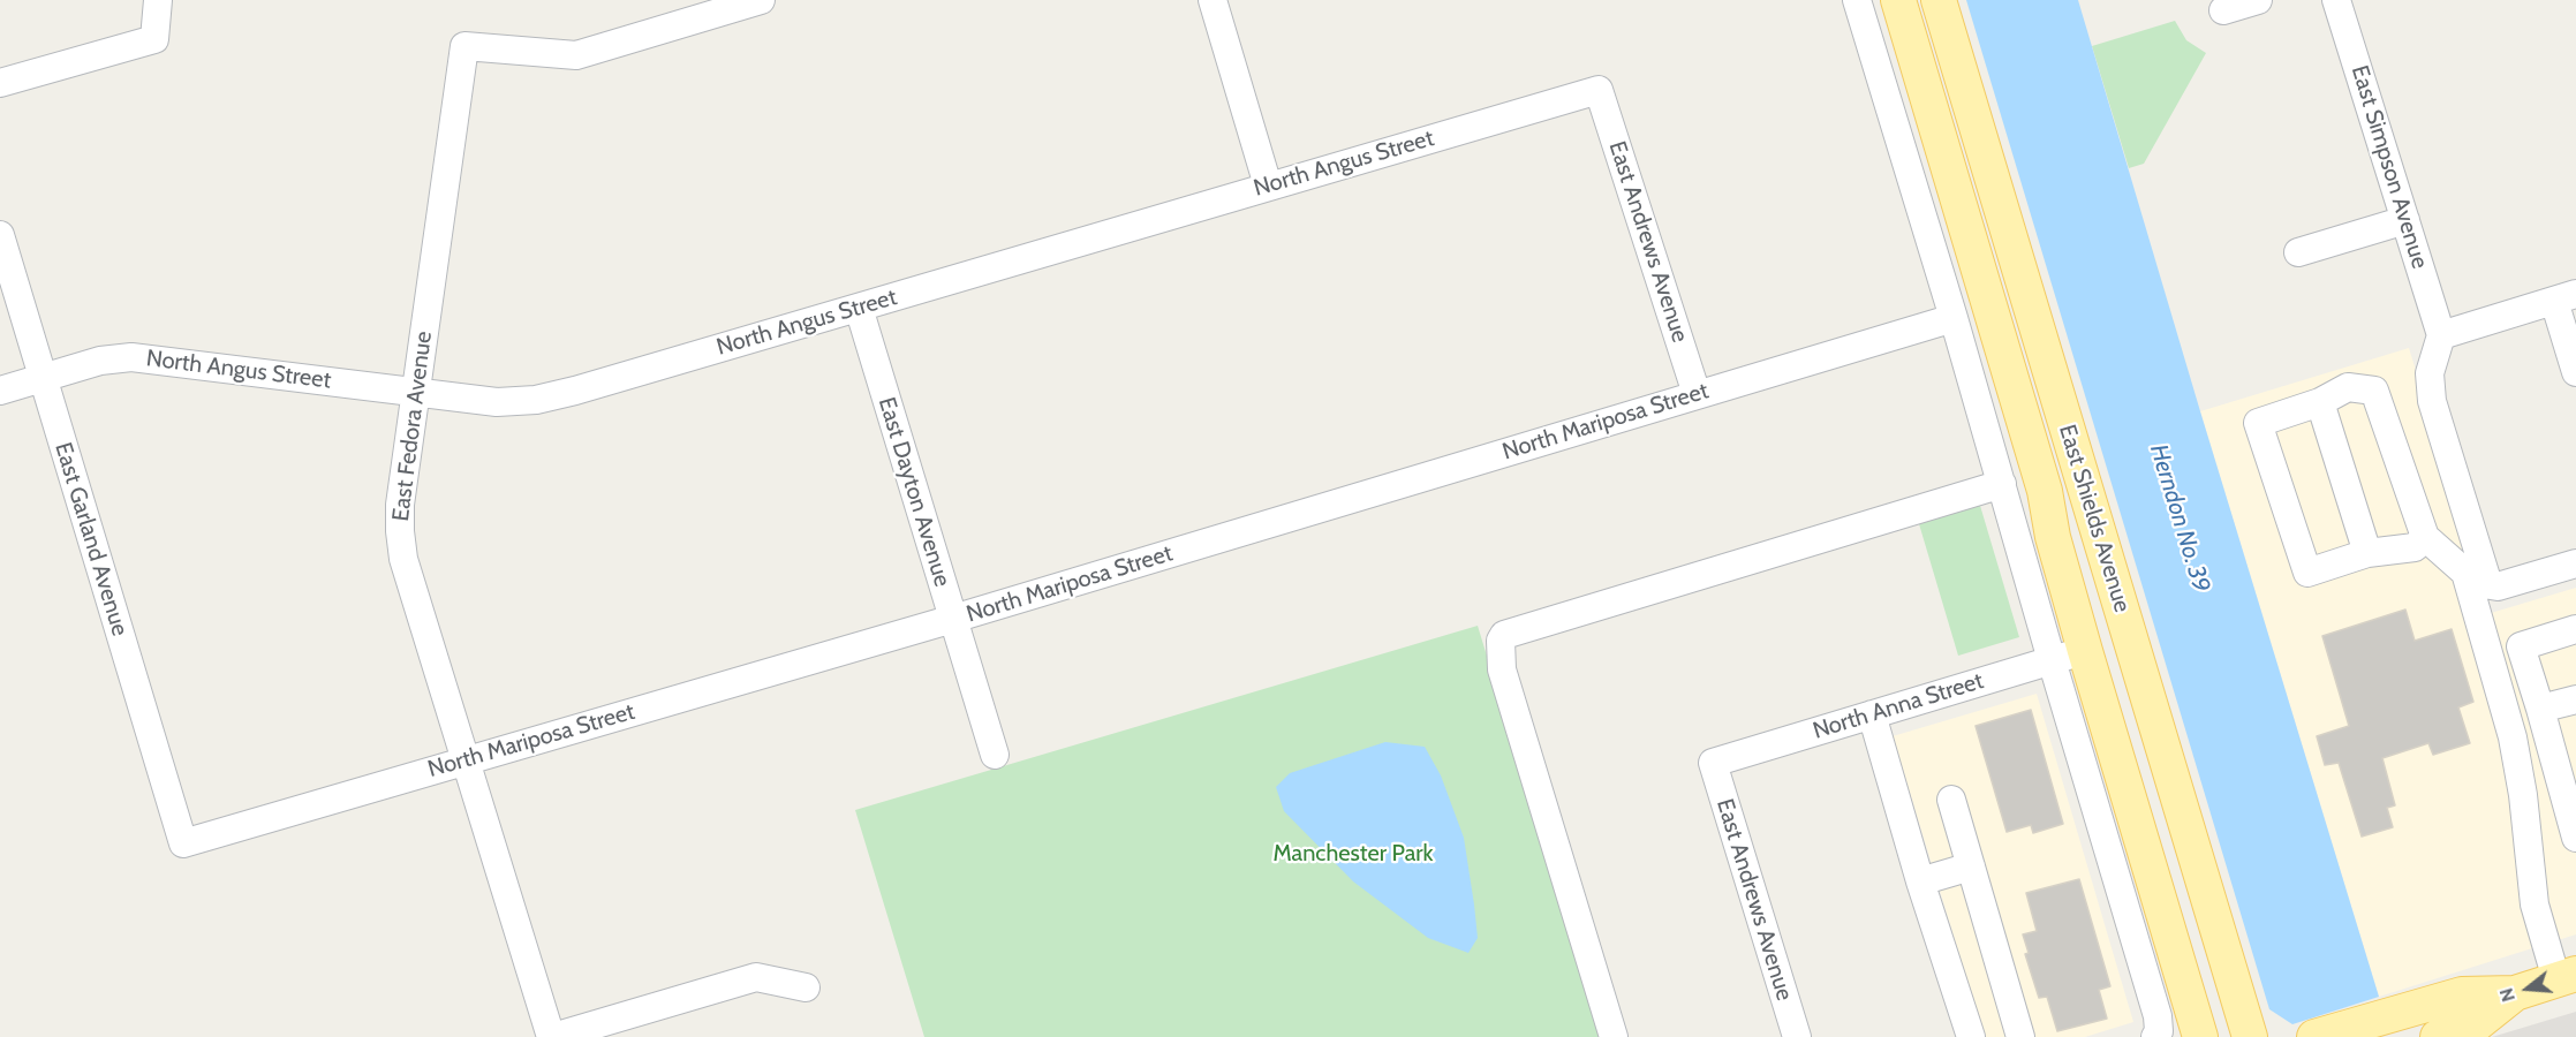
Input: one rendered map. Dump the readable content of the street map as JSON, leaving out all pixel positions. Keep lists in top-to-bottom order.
{
  "streets": {
    "main road": ["East Shields Avenue"],
    "street": [
      "North Angus Street",
      "East Simpson Avenue",
      "East Andrews Avenue",
      "North Mariposa Street",
      "East Fedora Avenue",
      "East Dayton Avenue",
      "East Garland Avenue",
      "North Anna Street"
    ]
  },
  "crossings": [
    ["North Angus Street", "East Andrews Avenue"],
    ["North Angus Street", "East Fedora Avenue"],
    ["North Angus Street", "East Dayton Avenue"],
    ["North Angus Street", "East Garland Avenue"],
    ["East Andrews Avenue", "North Mariposa Street"],
    ["East Andrews Avenue", "North Anna Street"],
    ["North Mariposa Street", "East Fedora Avenue"],
    ["North Mariposa Street", "East Dayton Avenue"],
    ["North Mariposa Street", "East Garland Avenue"],
    ["East Shields Avenue", "North Anna Street"]
  ],
  "water": ["Herndon No. 39"],
  "parks": ["Manchester Park"],
  "north": "left"
}
